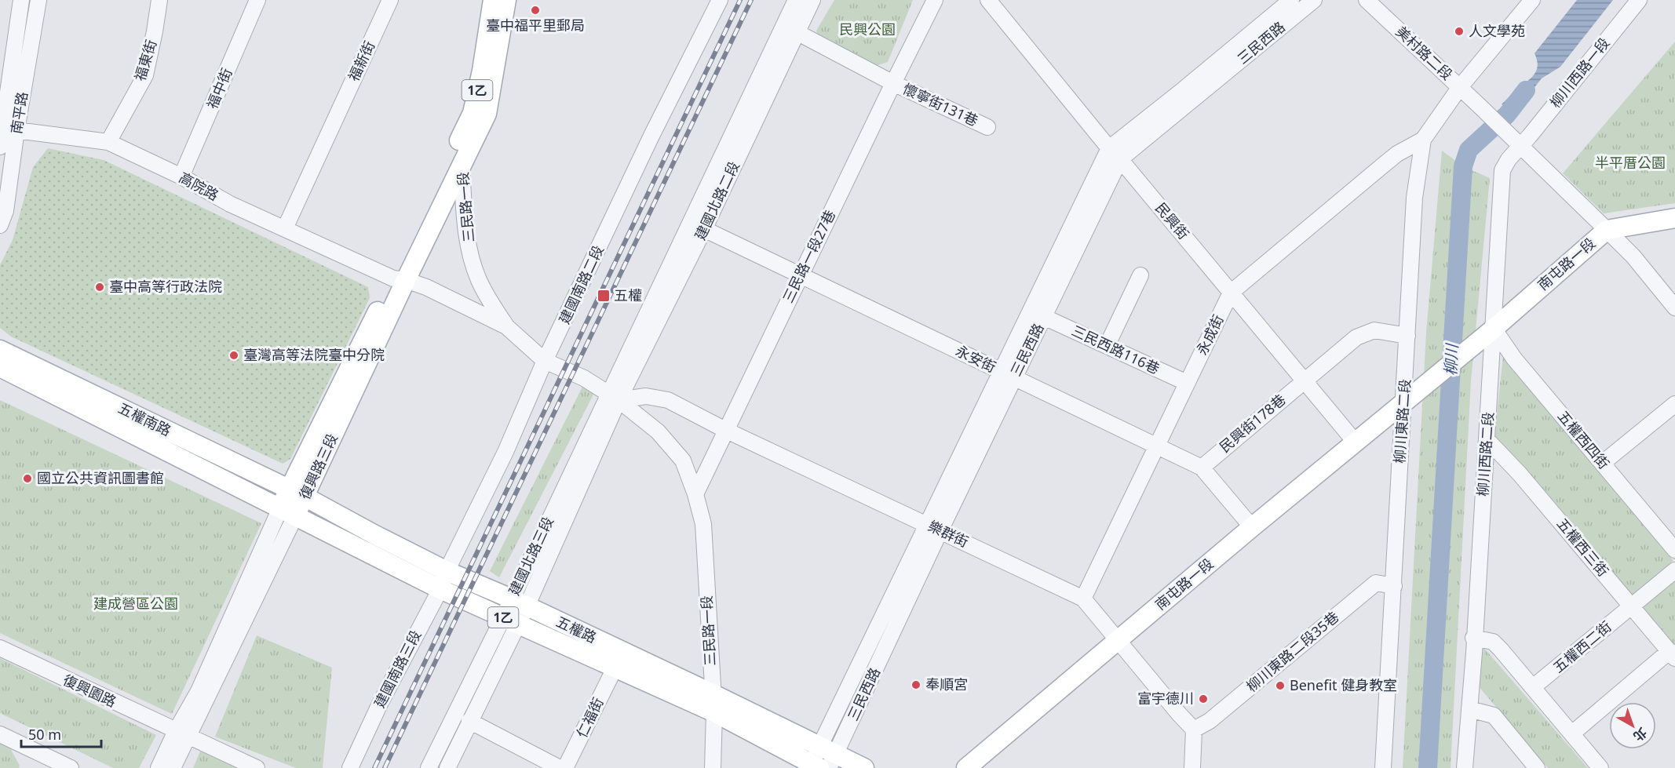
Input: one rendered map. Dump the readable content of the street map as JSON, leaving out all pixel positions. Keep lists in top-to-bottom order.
{
  "streets": {
    "main road": [
      "1乙",
      "南屯路一段",
      "五權南路",
      "復興路三段",
      "五權路"
    ],
    "street": [
      "三民西路",
      "美村路二段",
      "福東街",
      "福新街",
      "柳川西路一段",
      "福中街",
      "懷寧街131巷",
      "南平路",
      "高院路",
      "建國北路二段",
      "三民路一段",
      "民興街",
      "三民路一段27巷",
      "建國南路二段",
      "永成街",
      "三民西路116巷",
      "永安街",
      "柳川東路二段",
      "民興街178巷",
      "五權西四街",
      "柳川西路二段",
      "樂群街",
      "五權西三街",
      "建國北路三段",
      "五權西二街",
      "柳川東路二段35巷",
      "建國南路三段",
      "復興園路",
      "仁福街"
    ]
  },
  "crossings": [
    ["三民西路", "民興街"],
    ["三民西路", "三民西路116巷"],
    ["三民西路", "永安街"],
    ["三民西路", "樂群街"],
    ["三民西路", "五權路"],
    ["美村路二段", "柳川西路一段"],
    ["美村路二段", "柳川東路二段"],
    ["美村路二段", "柳川西路二段"],
    ["福東街", "高院路"],
    ["福新街", "高院路"],
    ["柳川西路一段", "柳川西路二段"],
    ["福中街", "高院路"],
    ["1乙", "三民路一段"],
    ["1乙", "復興路三段"],
    ["懷寧街131巷", "建國北路二段"],
    ["懷寧街131巷", "三民路一段27巷"],
    ["南平路", "高院路"],
    ["高院路", "三民路一段"],
    ["高院路", "復興路三段"],
    ["建國北路二段", "三民路一段"],
    ["建國北路二段", "永安街"],
    ["建國北路二段", "樂群街"],
    ["建國北路二段", "建國北路三段"],
    ["三民路一段", "建國南路二段"],
    ["三民路一段", "復興路三段"],
    ["三民路一段", "樂群街"],
    ["三民路一段", "建國北路三段"],
    ["三民路一段", "五權路"],
    ["民興街", "南屯路一段"],
    ["民興街", "永成街"],
    ["民興街", "民興街178巷"],
    ["三民路一段27巷", "永安街"],
    ["三民路一段27巷", "樂群街"],
    ["南屯路一段", "永安街"],
    ["南屯路一段", "柳川東路二段"],
    ["南屯路一段", "五權西四街"],
    ["南屯路一段", "柳川西路二段"],
    ["南屯路一段", "樂群街"],
    ["建國南路二段", "五權路"],
    ["建國南路二段", "建國南路三段"],
    ["永成街", "三民西路116巷"],
    ["永成街", "永安街"],
    ["永成街", "柳川東路二段"],
    ["永成街", "樂群街"],
    ["永安街", "民興街178巷"],
    ["五權南路", "復興路三段"],
    ["五權南路", "五權路"],
    ["柳川東路二段", "民興街178巷"],
    ["柳川東路二段", "柳川東路二段35巷"],
    ["五權西四街", "柳川西路二段"],
    ["柳川西路二段", "五權西三街"],
    ["復興路三段", "五權路"],
    ["復興路三段", "復興園路"],
    ["樂群街", "建國北路三段"],
    ["樂群街", "柳川東路二段35巷"],
    ["五權西三街", "五權西二街"],
    ["建國北路三段", "五權路"],
    ["五權路", "建國南路三段"],
    ["五權路", "仁福街"]
  ],
  "water": ["柳川"],
  "parks": ["民興公園", "半平厝公園", "建成營區公園"],
  "places": {
    "other": [
      "臺中福平里郵局",
      "人文學苑",
      "臺中高等行政法院",
      "臺灣高等法院臺中分院",
      "國立公共資訊圖書館",
      "奉順宮",
      "Benefit 健身教室",
      "富宇德川"
    ],
    "transit": ["五權"]
  },
  "scale_bar": "50 m",
  "north": "bottom right"
}
